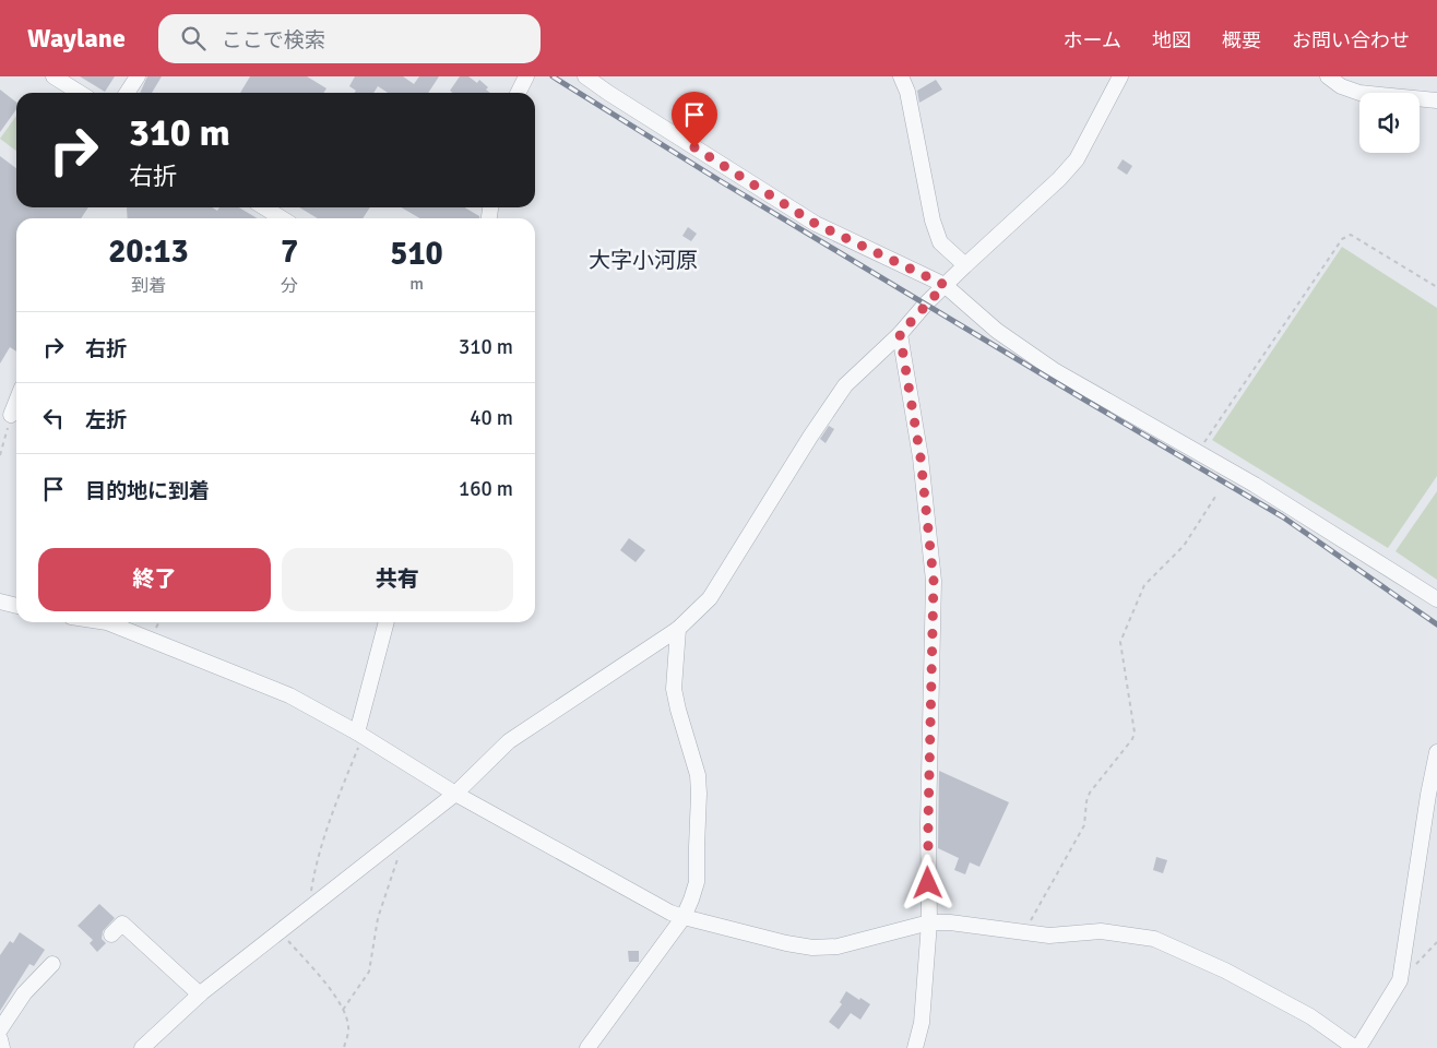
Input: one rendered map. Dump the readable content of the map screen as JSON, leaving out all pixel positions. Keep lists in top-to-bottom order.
{
  "districts": ["大字小河原"],
  "page": {
    "header": "Waylane",
    "search": "ここで検索",
    "nav": [
      "ホーム",
      "地図",
      "概要",
      "お問い合わせ"
    ],
    "turn": ["310 m", "右折"],
    "eta": [
      "20:13",
      "到着",
      "7",
      "分",
      "510",
      "m"
    ],
    "list": [
      {
        "name": "右折",
        "value": "310 m"
      },
      {
        "name": "左折",
        "value": "40 m"
      },
      {
        "name": "目的地に到着",
        "value": "160 m"
      }
    ],
    "buttons": ["終了", "共有"]
  }
}
